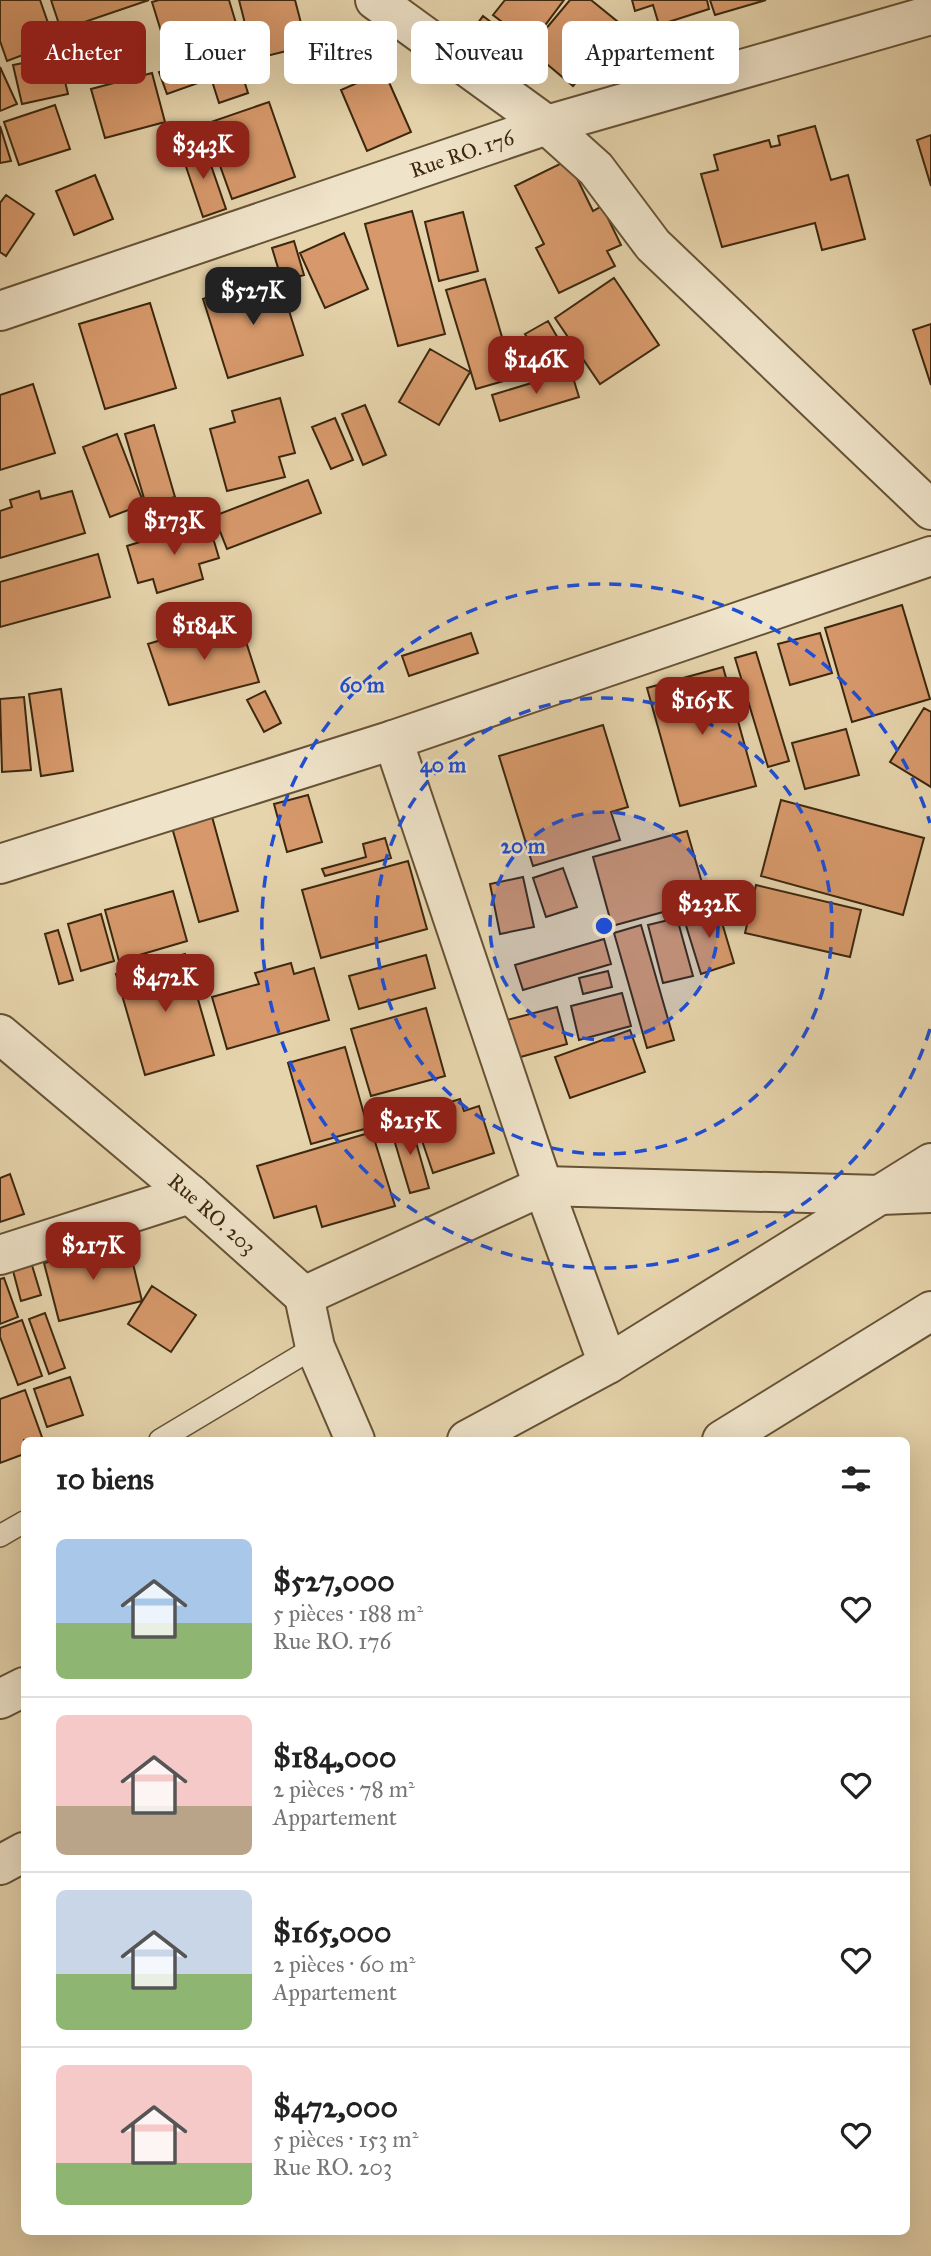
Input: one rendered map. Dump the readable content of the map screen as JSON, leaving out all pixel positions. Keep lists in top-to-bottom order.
{
  "streets": {
    "street": ["Rue RO. 176", "Rue RO. 203"]
  },
  "page": {
    "chip": [
      "Acheter",
      "Louer",
      "Filtres",
      "Nouveau",
      "Appartement"
    ],
    "price": [
      "$343K",
      "$527K",
      "$146K",
      "$173K",
      "$184K",
      "$165K",
      "$232K",
      "$472K",
      "$215K",
      "$217K"
    ],
    "heading": "10 biens",
    "list": [
      {
        "name": "$527,000",
        "note": "5 pièces · 188 m² · Rue RO. 176"
      },
      {
        "name": "$184,000",
        "note": "2 pièces · 78 m² · Appartement"
      },
      {
        "name": "$165,000",
        "note": "2 pièces · 60 m² · Appartement"
      },
      {
        "name": "$472,000",
        "note": "5 pièces · 153 m² · Rue RO. 203"
      }
    ]
  },
  "rings": ["60 m", "40 m", "20 m"]
}
